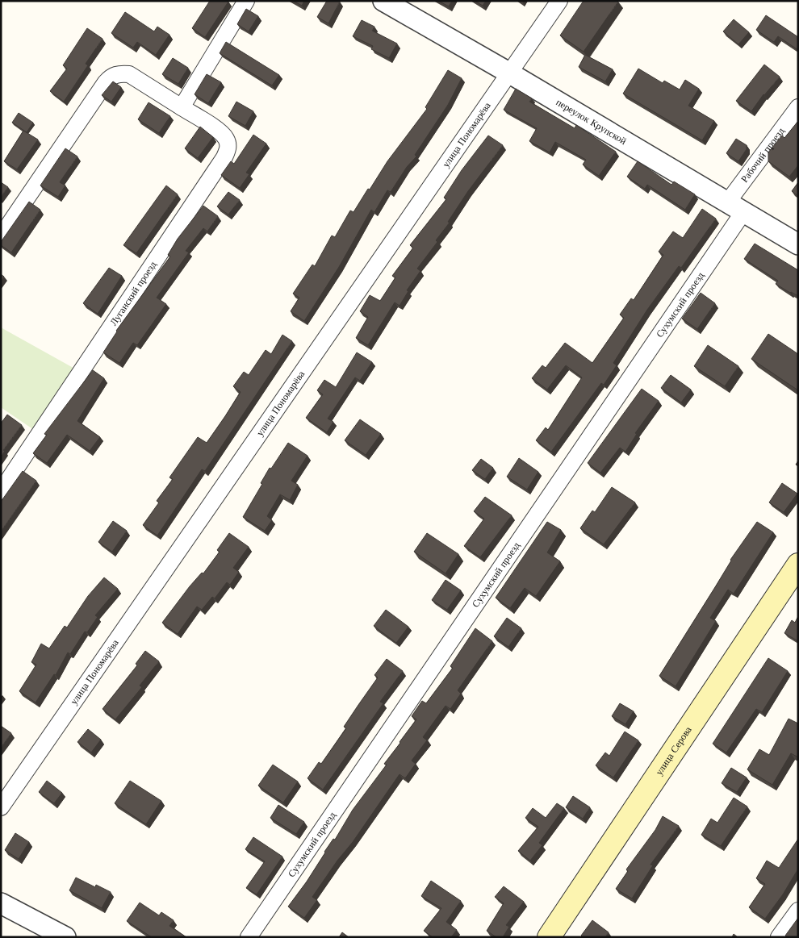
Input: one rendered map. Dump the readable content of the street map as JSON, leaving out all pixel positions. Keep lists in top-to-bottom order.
{
  "streets": {
    "main road": ["улица Серова"],
    "street": [
      "переулок Крупской",
      "улица Пономарёва",
      "Рабочий проезд",
      "Луганский проезд",
      "Сухумский проезд"
    ]
  },
  "crossings": [
    ["переулок Крупской", "улица Пономарёва"],
    ["переулок Крупской", "Рабочий проезд"],
    ["переулок Крупской", "Сухумский проезд"],
    ["Рабочий проезд", "Сухумский проезд"]
  ]
}
